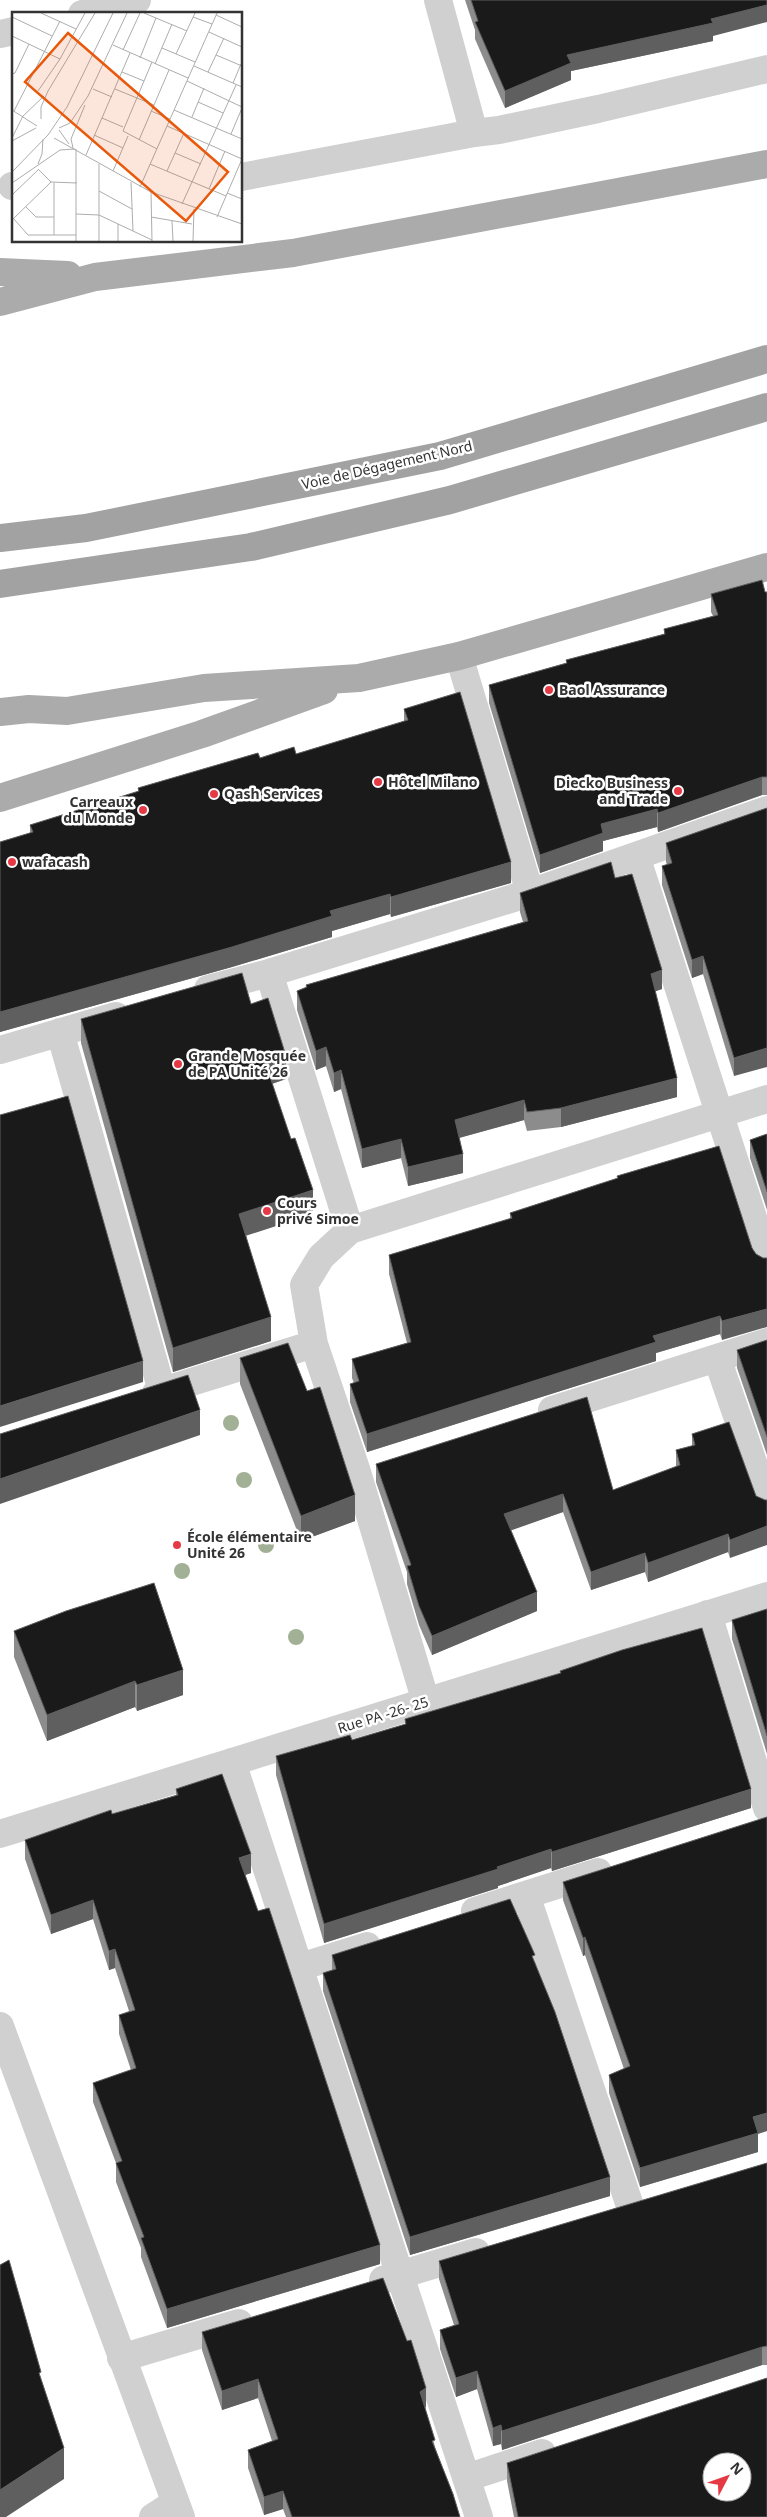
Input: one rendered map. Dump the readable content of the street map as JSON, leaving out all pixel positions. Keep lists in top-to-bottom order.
{
  "streets": {
    "highway": ["Voie de Dégagement Nord"],
    "street": ["Rue PA -26- 25"]
  },
  "places": [
    "Baol Assurance",
    "Hôtel Milano",
    "Diecko Business and Trade",
    "Qash Services",
    "Carreaux du Monde",
    "wafacash",
    "Grande Mosquée de PA Unité 26",
    "Cours privé Simoe",
    "École élémentaire Unité 26"
  ],
  "north": "top right"
}
